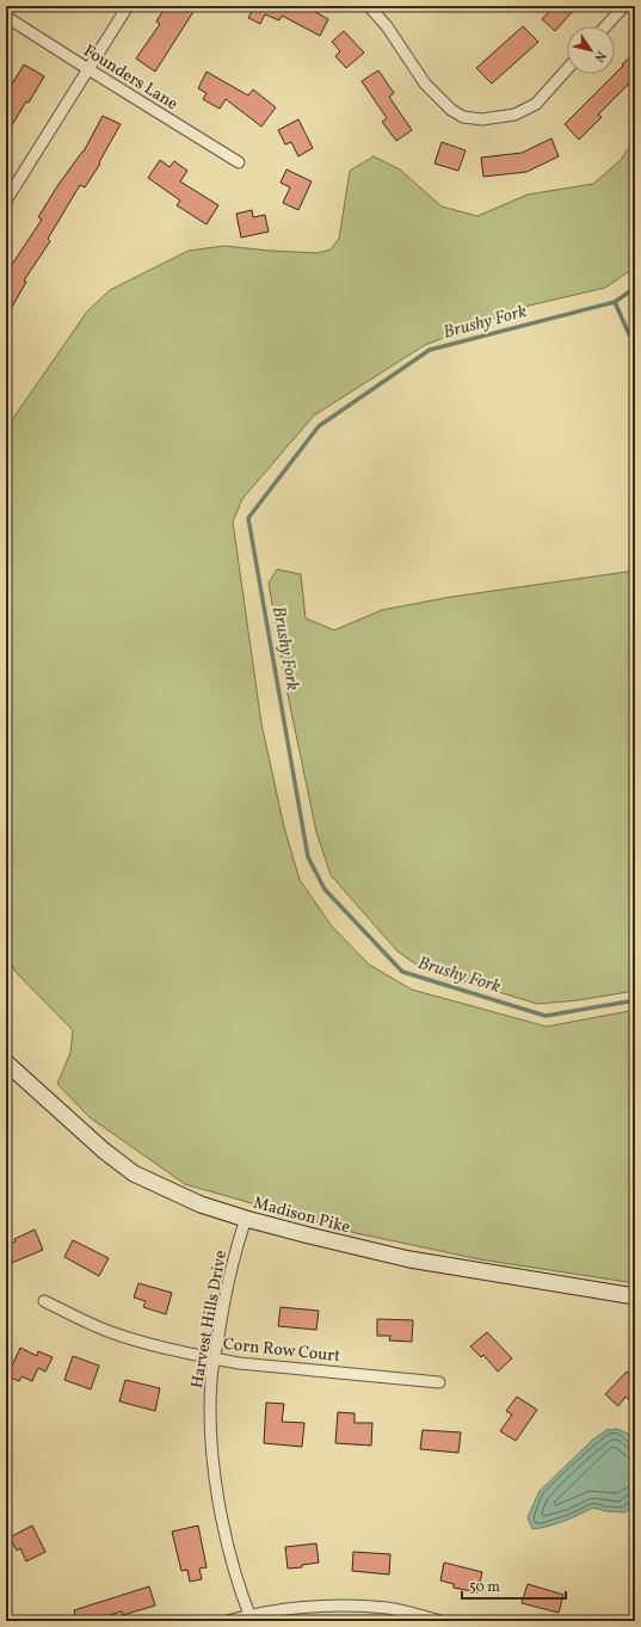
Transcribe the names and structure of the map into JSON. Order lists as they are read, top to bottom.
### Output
{
  "streets": {
    "street": [
      "Founders Lane",
      "Madison Pike",
      "Harvest Hills Drive",
      "Corn Row Court"
    ]
  },
  "crossings": [
    ["Madison Pike", "Harvest Hills Drive"],
    ["Harvest Hills Drive", "Corn Row Court"]
  ],
  "water": ["Brushy Fork"],
  "scale_bar": "50 m",
  "north": "bottom right"
}
